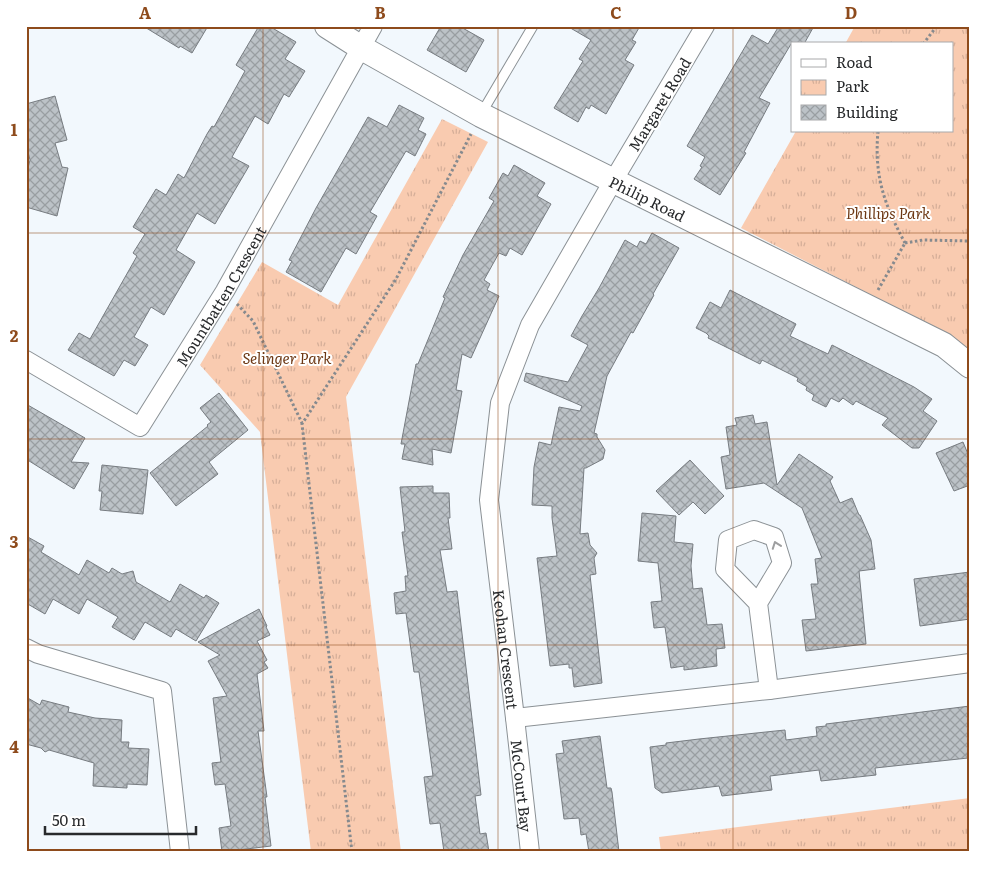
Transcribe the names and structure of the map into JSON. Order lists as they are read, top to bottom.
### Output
{
  "streets": {
    "street": [
      "Margaret Road",
      "Philip Road",
      "Mountbatten Crescent",
      "Keohan Crescent",
      "McCourt Bay"
    ]
  },
  "crossings": [
    ["Margaret Road", "Philip Road"],
    ["Margaret Road", "Keohan Crescent"],
    ["Philip Road", "Mountbatten Crescent"],
    ["Philip Road", "Keohan Crescent"],
    ["Keohan Crescent", "McCourt Bay"]
  ],
  "parks": ["Phillips Park", "Selinger Park"],
  "legend": ["Road", "Park", "Building"],
  "scale_bar": "50 m",
  "grid": {
    "columns": [
      "A",
      "B",
      "C",
      "D"
    ],
    "rows": [
      "1",
      "2",
      "3",
      "4"
    ]
  }
}
